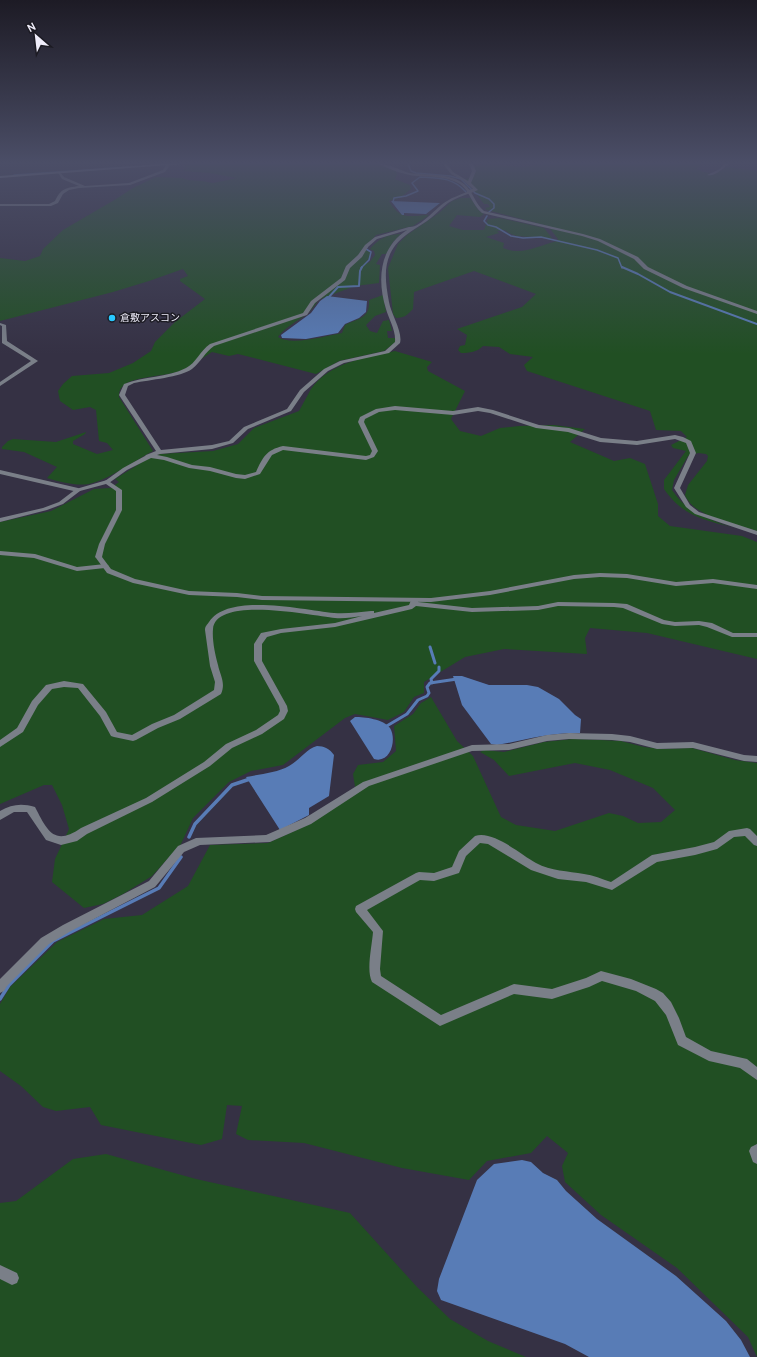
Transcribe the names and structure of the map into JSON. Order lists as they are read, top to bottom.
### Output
{
  "places": ["倉敷アスコン"],
  "north": "top left"
}
